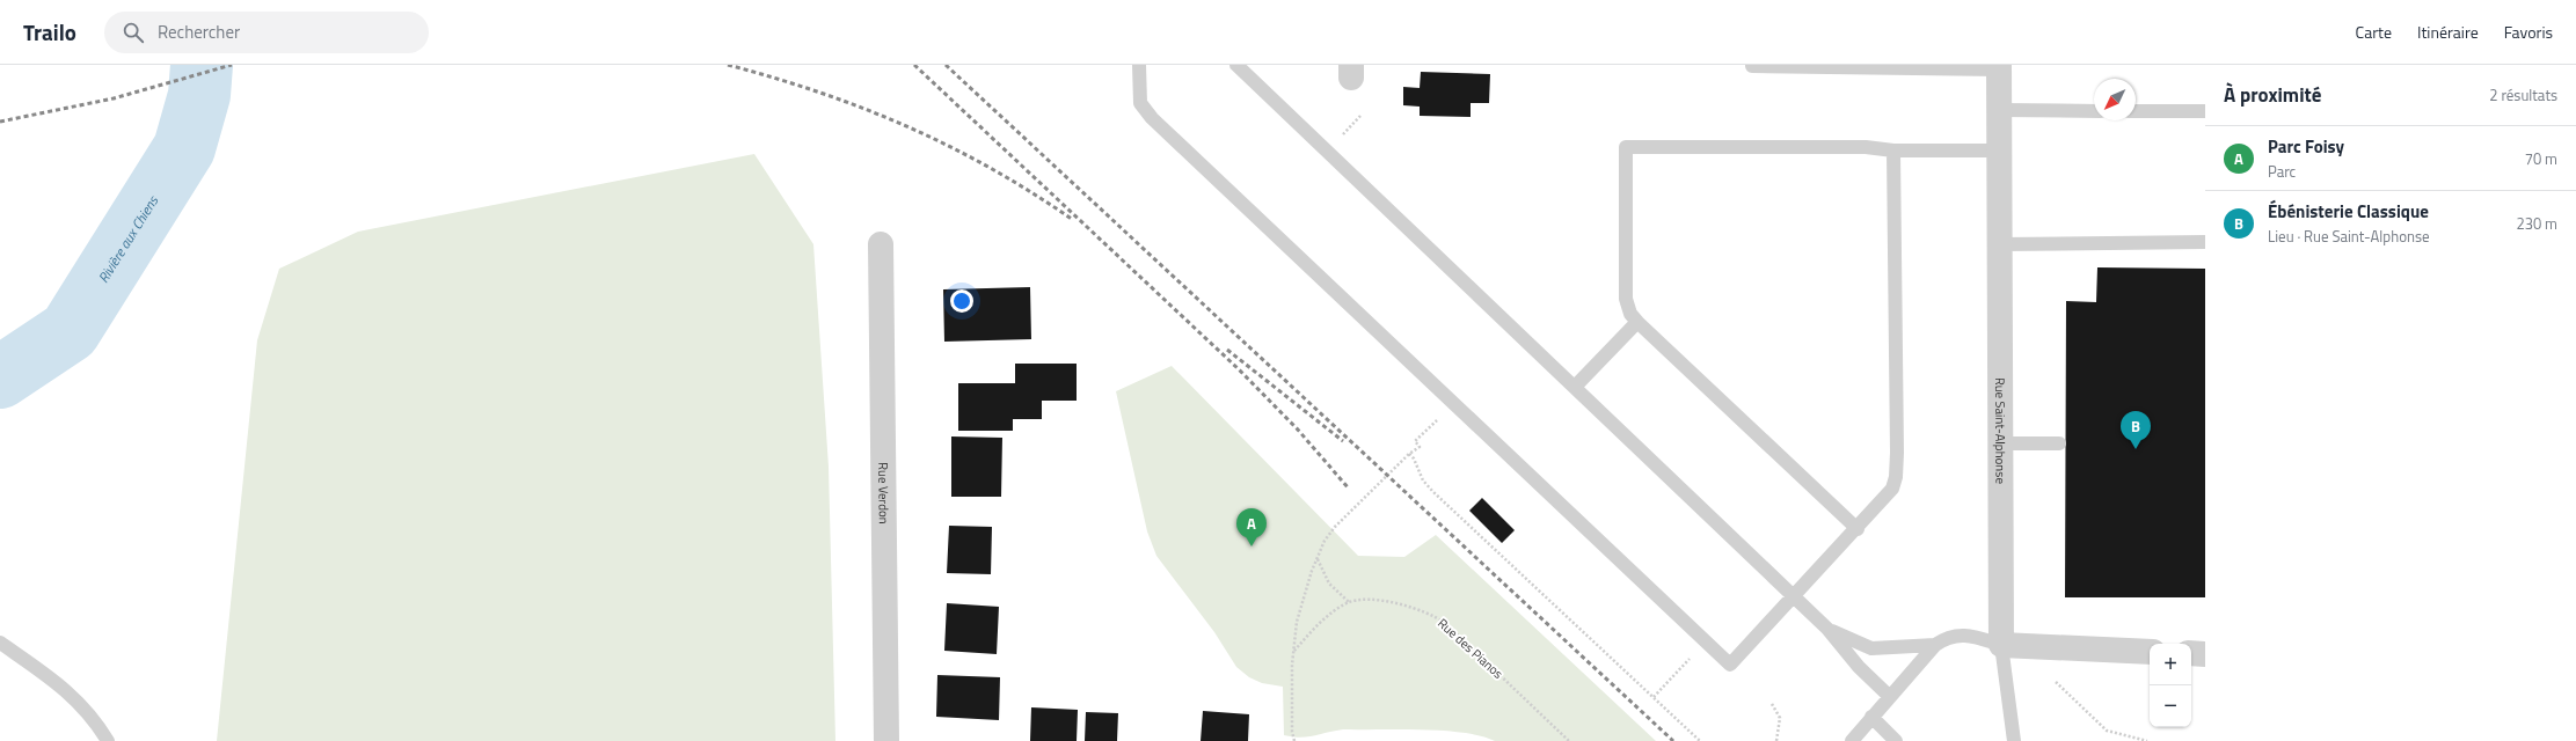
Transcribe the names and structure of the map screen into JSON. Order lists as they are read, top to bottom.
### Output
{
  "streets": {
    "street": ["Rue Saint-Alphonse", "Rue Verdon"],
    "path": ["Rue des Pianos"]
  },
  "water": ["Rivière aux Chiens"],
  "north": "bottom left",
  "page": {
    "header": "Trailo",
    "search": "Rechercher",
    "nav": ["Carte", "Itinéraire", "Favoris"],
    "heading": ["À proximité", "2 résultats"],
    "list": [
      {
        "mark": "A",
        "name": "Parc Foisy",
        "note": "Parc",
        "value": "70 m"
      },
      {
        "mark": "B",
        "name": "Ébénisterie Classique",
        "note": "Lieu · Rue Saint-Alphonse",
        "value": "230 m"
      }
    ],
    "pins": ["B", "A"],
    "map_buttons": ["+", "−"]
  }
}
